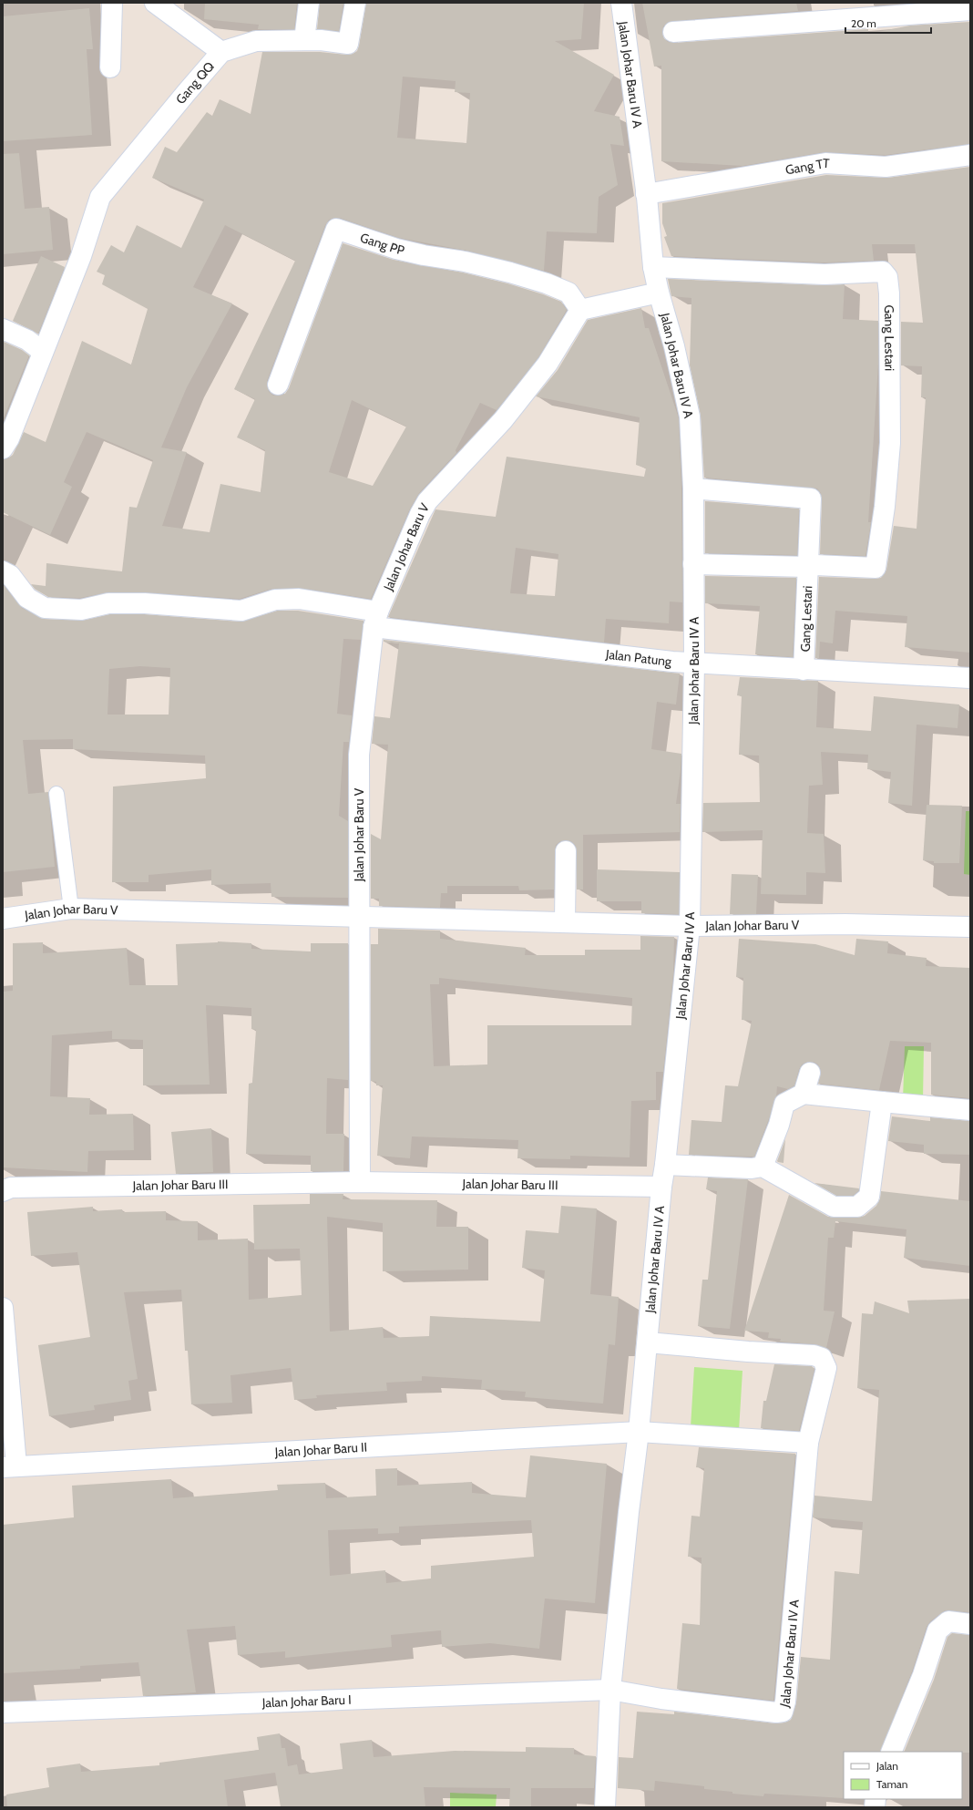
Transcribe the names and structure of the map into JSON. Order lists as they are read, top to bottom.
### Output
{
  "streets": {
    "street": [
      "Jalan Johar Baru IV A",
      "Gang QQ",
      "Gang TT",
      "Gang PP",
      "Gang Lestari",
      "Jalan Johar Baru V",
      "Jalan Patung",
      "Jalan Johar Baru III",
      "Jalan Johar Baru II",
      "Jalan Johar Baru I"
    ]
  },
  "crossings": [
    ["Jalan Johar Baru IV A", "Gang TT"],
    ["Jalan Johar Baru IV A", "Gang Lestari"],
    ["Jalan Johar Baru IV A", "Jalan Johar Baru V"],
    ["Jalan Johar Baru IV A", "Jalan Patung"],
    ["Jalan Johar Baru IV A", "Jalan Johar Baru III"],
    ["Jalan Johar Baru IV A", "Jalan Johar Baru II"],
    ["Jalan Johar Baru IV A", "Jalan Johar Baru I"],
    ["Gang PP", "Jalan Johar Baru V"],
    ["Gang Lestari", "Jalan Patung"],
    ["Jalan Johar Baru V", "Jalan Patung"]
  ],
  "legend": ["Jalan", "Taman"],
  "scale_bar": "20 m"
}
